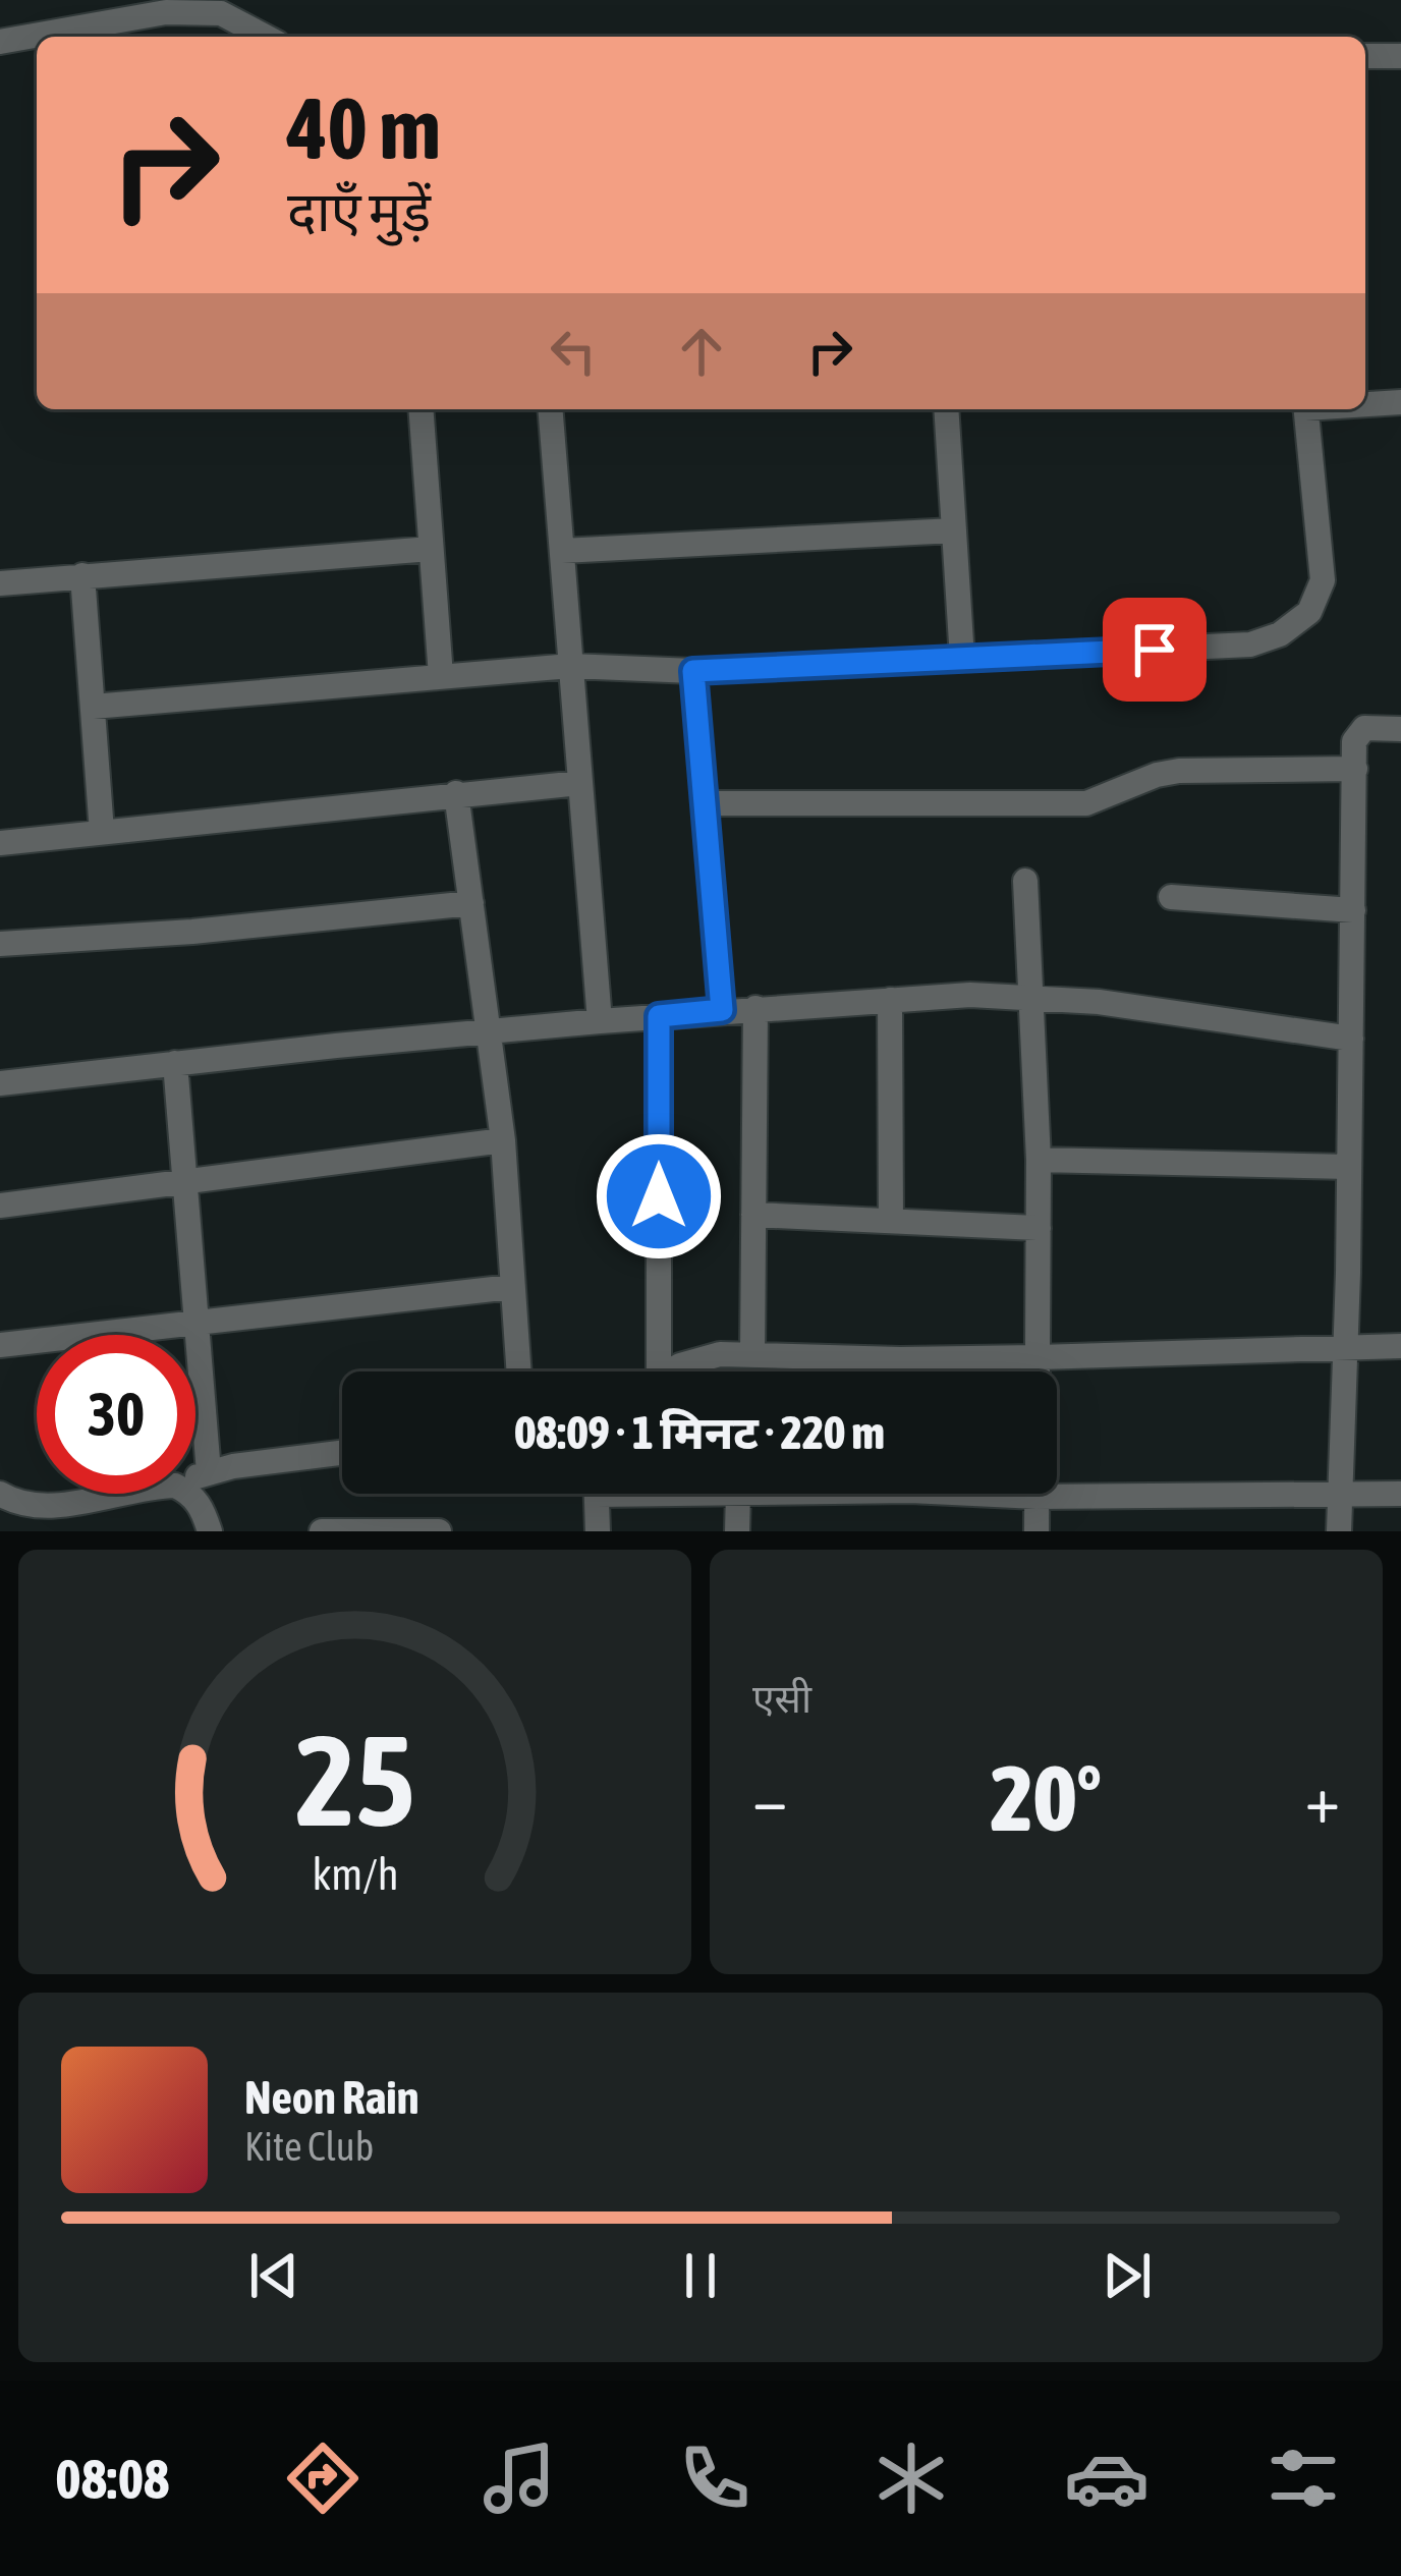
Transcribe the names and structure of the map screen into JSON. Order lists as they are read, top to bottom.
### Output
{
  "page": {
    "turn": ["40 m", "दाएँ मुड़ें"],
    "limit": "30",
    "trip": "08:09 · 1 मिनट · 220 m",
    "tile": "एसी",
    "heat": ["−", "20°", "+"],
    "song": ["Neon Rain", "Kite Club"],
    "tabs": "08:08",
    "gauge": ["25", "km/h"]
  }
}
